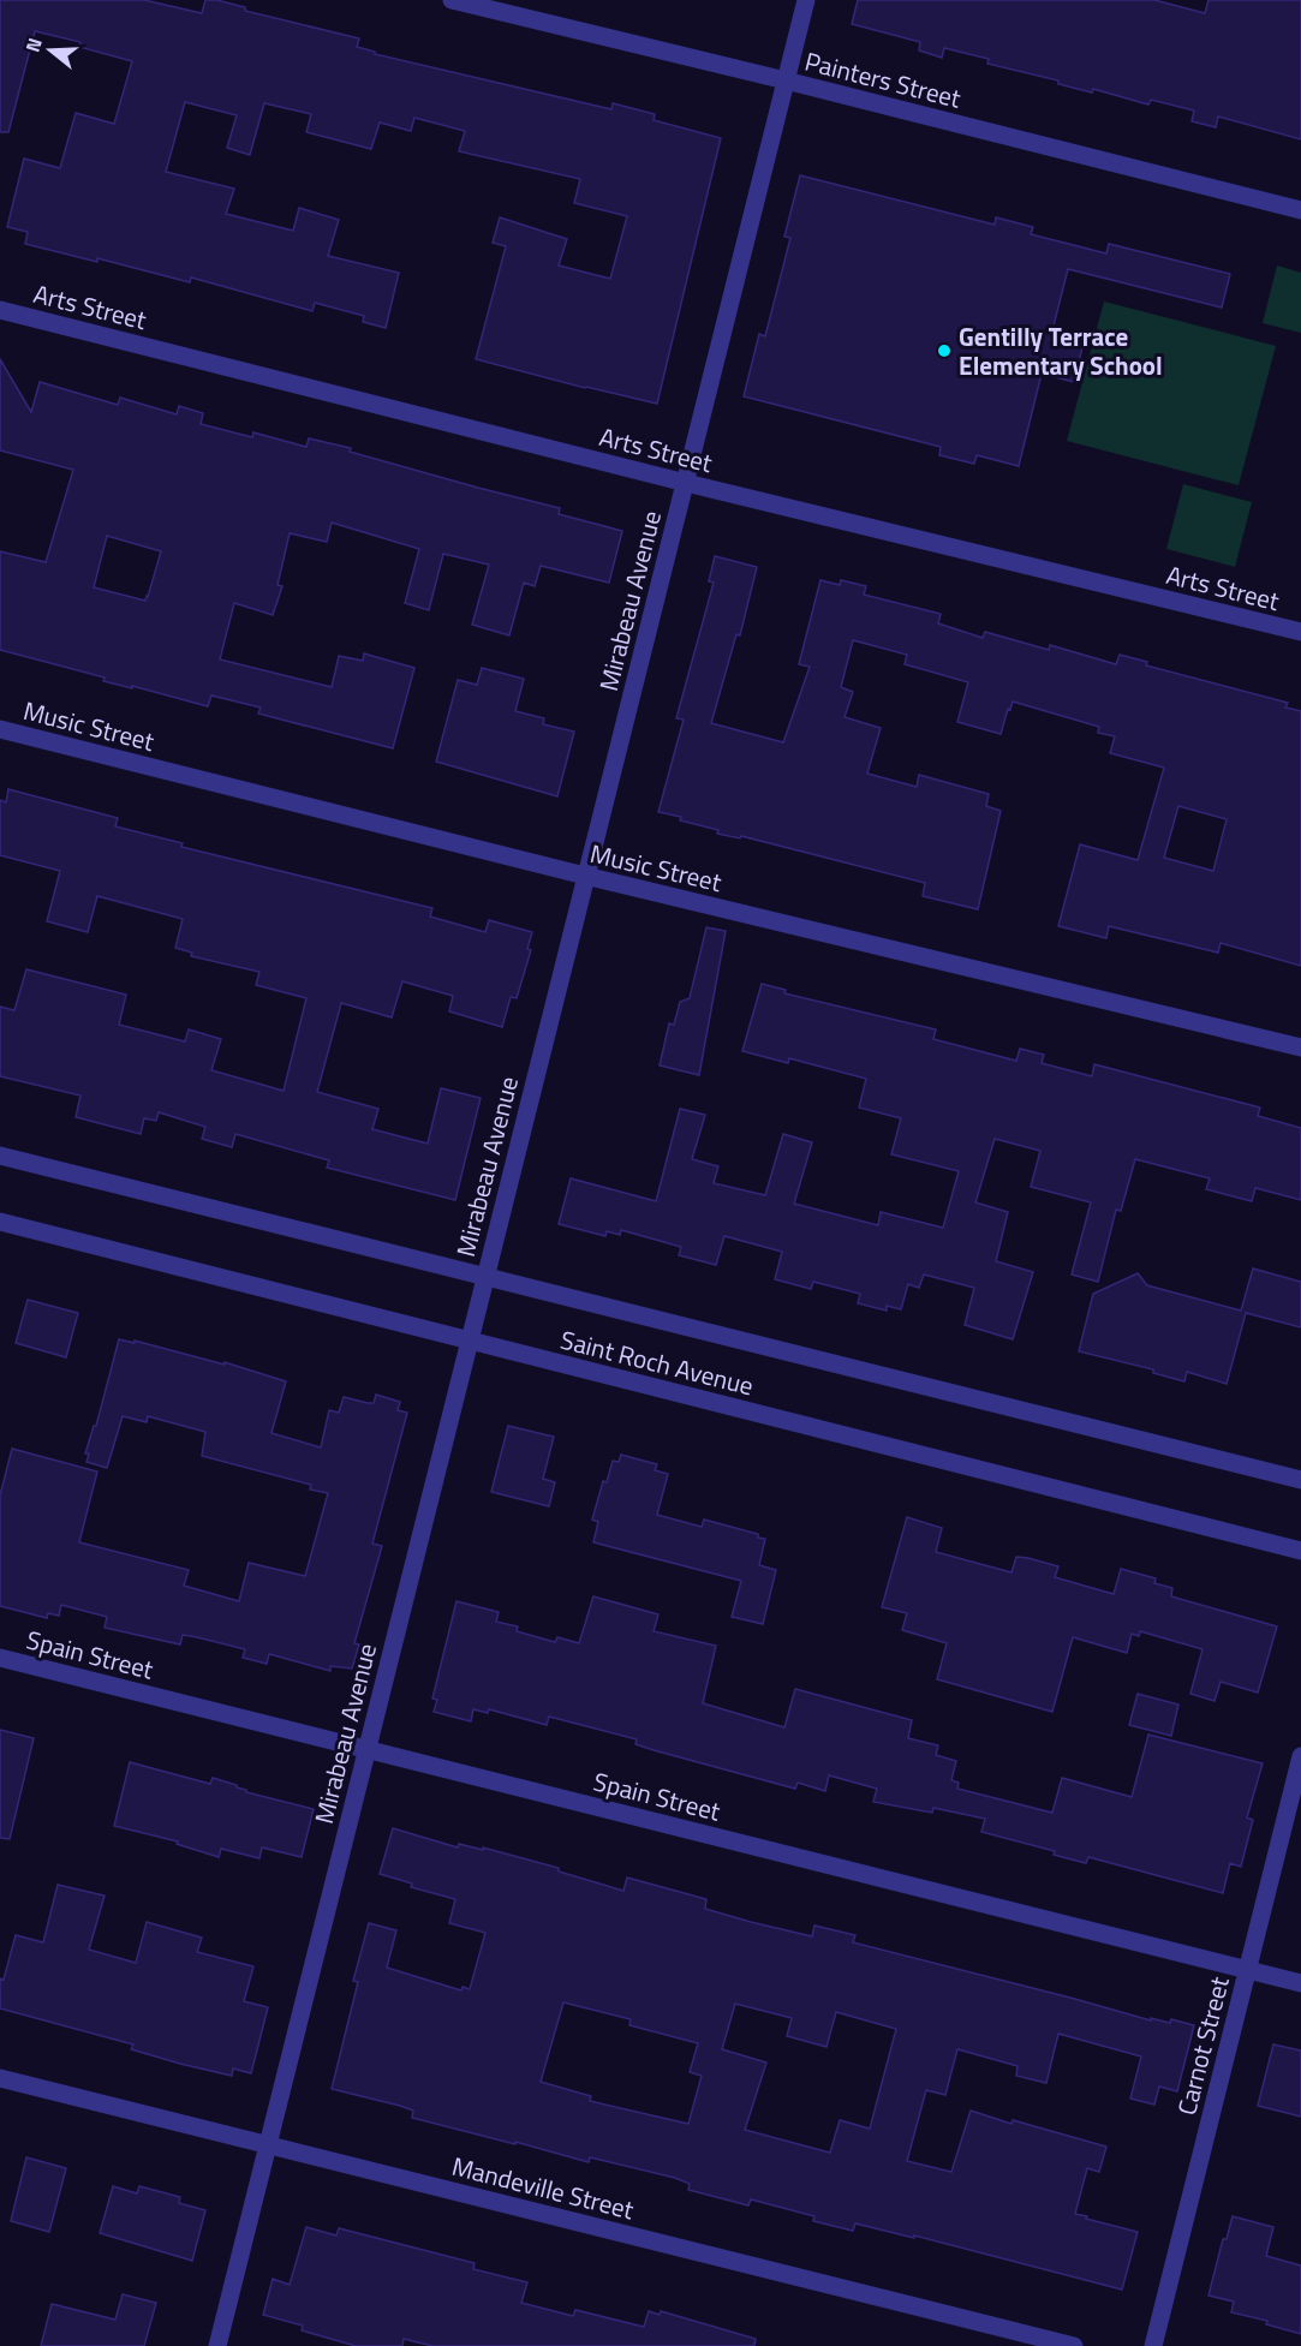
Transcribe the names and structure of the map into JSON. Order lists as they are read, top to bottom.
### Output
{
  "streets": {
    "street": [
      "Painters Street",
      "Arts Street",
      "Mirabeau Avenue",
      "Music Street",
      "Saint Roch Avenue",
      "Spain Street",
      "Carnot Street",
      "Mandeville Street"
    ]
  },
  "crossings": [
    ["Painters Street", "Mirabeau Avenue"],
    ["Arts Street", "Mirabeau Avenue"],
    ["Mirabeau Avenue", "Music Street"],
    ["Mirabeau Avenue", "Saint Roch Avenue"],
    ["Mirabeau Avenue", "Spain Street"],
    ["Mirabeau Avenue", "Mandeville Street"],
    ["Spain Street", "Carnot Street"]
  ],
  "places": ["Gentilly Terrace Elementary School"],
  "north": "left"
}
